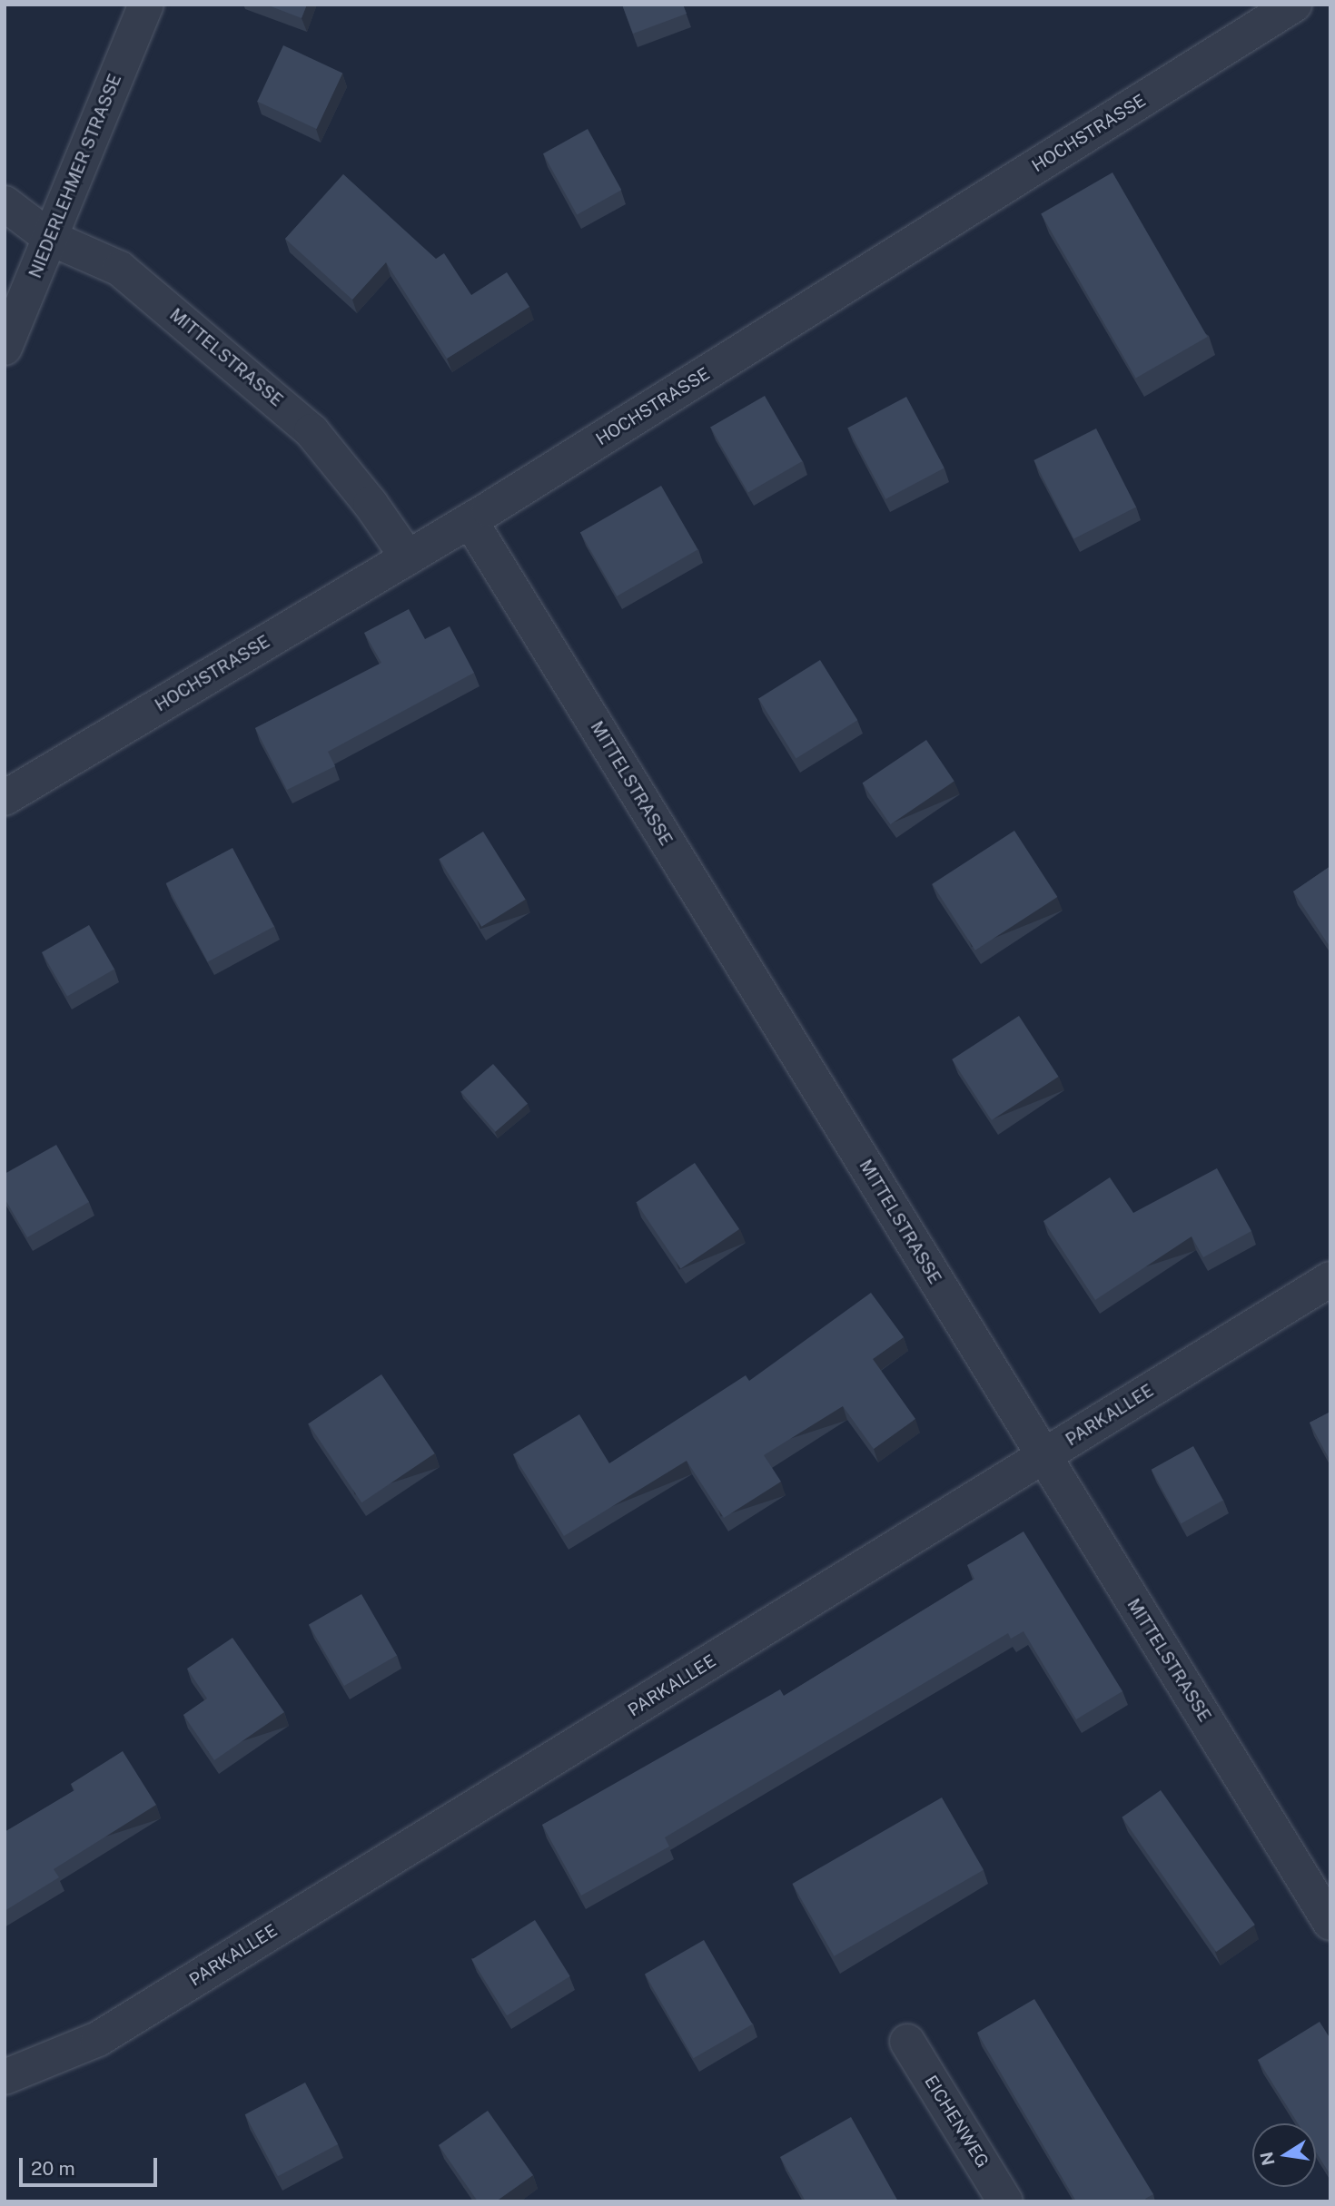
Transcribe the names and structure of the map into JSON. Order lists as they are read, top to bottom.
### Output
{
  "streets": {
    "street": [
      "HOCHSTRASSE",
      "NIEDERLEHMER STRASSE",
      "MITTELSTRASSE",
      "PARKALLEE",
      "EICHENWEG"
    ]
  },
  "crossings": [
    ["HOCHSTRASSE", "MITTELSTRASSE"],
    ["NIEDERLEHMER STRASSE", "MITTELSTRASSE"],
    ["MITTELSTRASSE", "PARKALLEE"]
  ],
  "scale_bar": "20 m",
  "north": "left"
}
